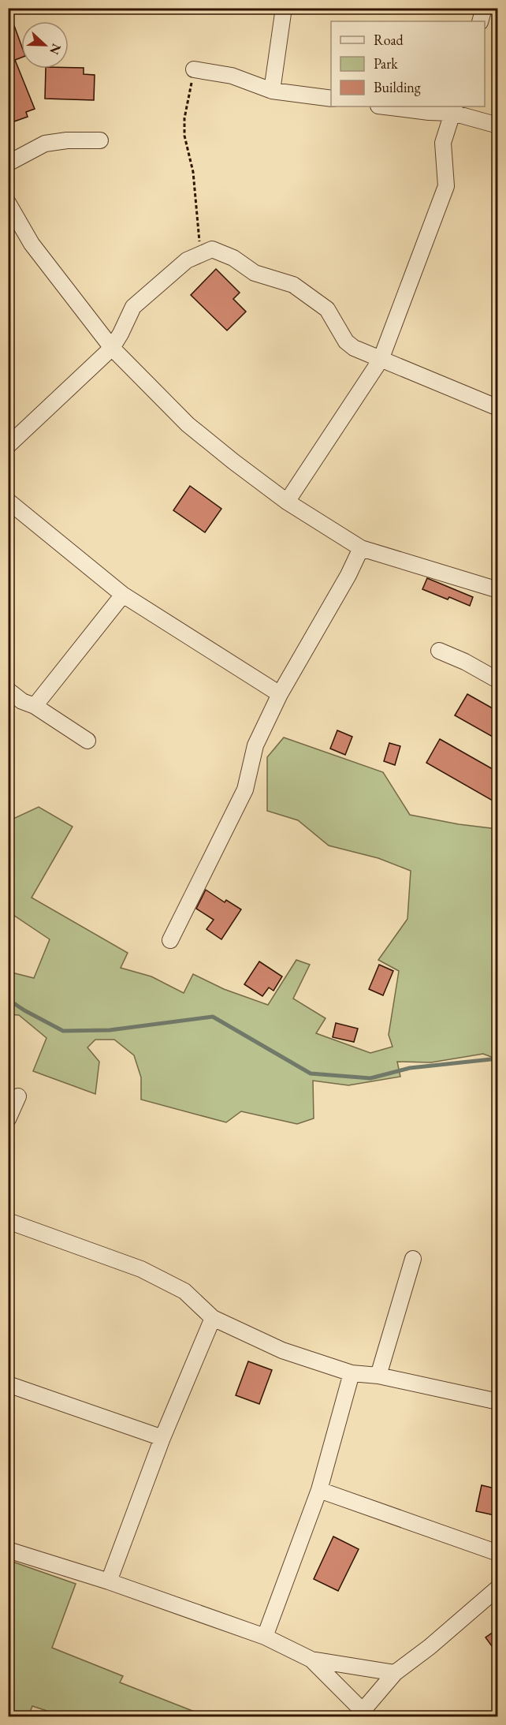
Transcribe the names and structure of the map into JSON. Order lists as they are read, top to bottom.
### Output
{
  "legend": ["Road", "Park", "Building"],
  "north": "right"
}
